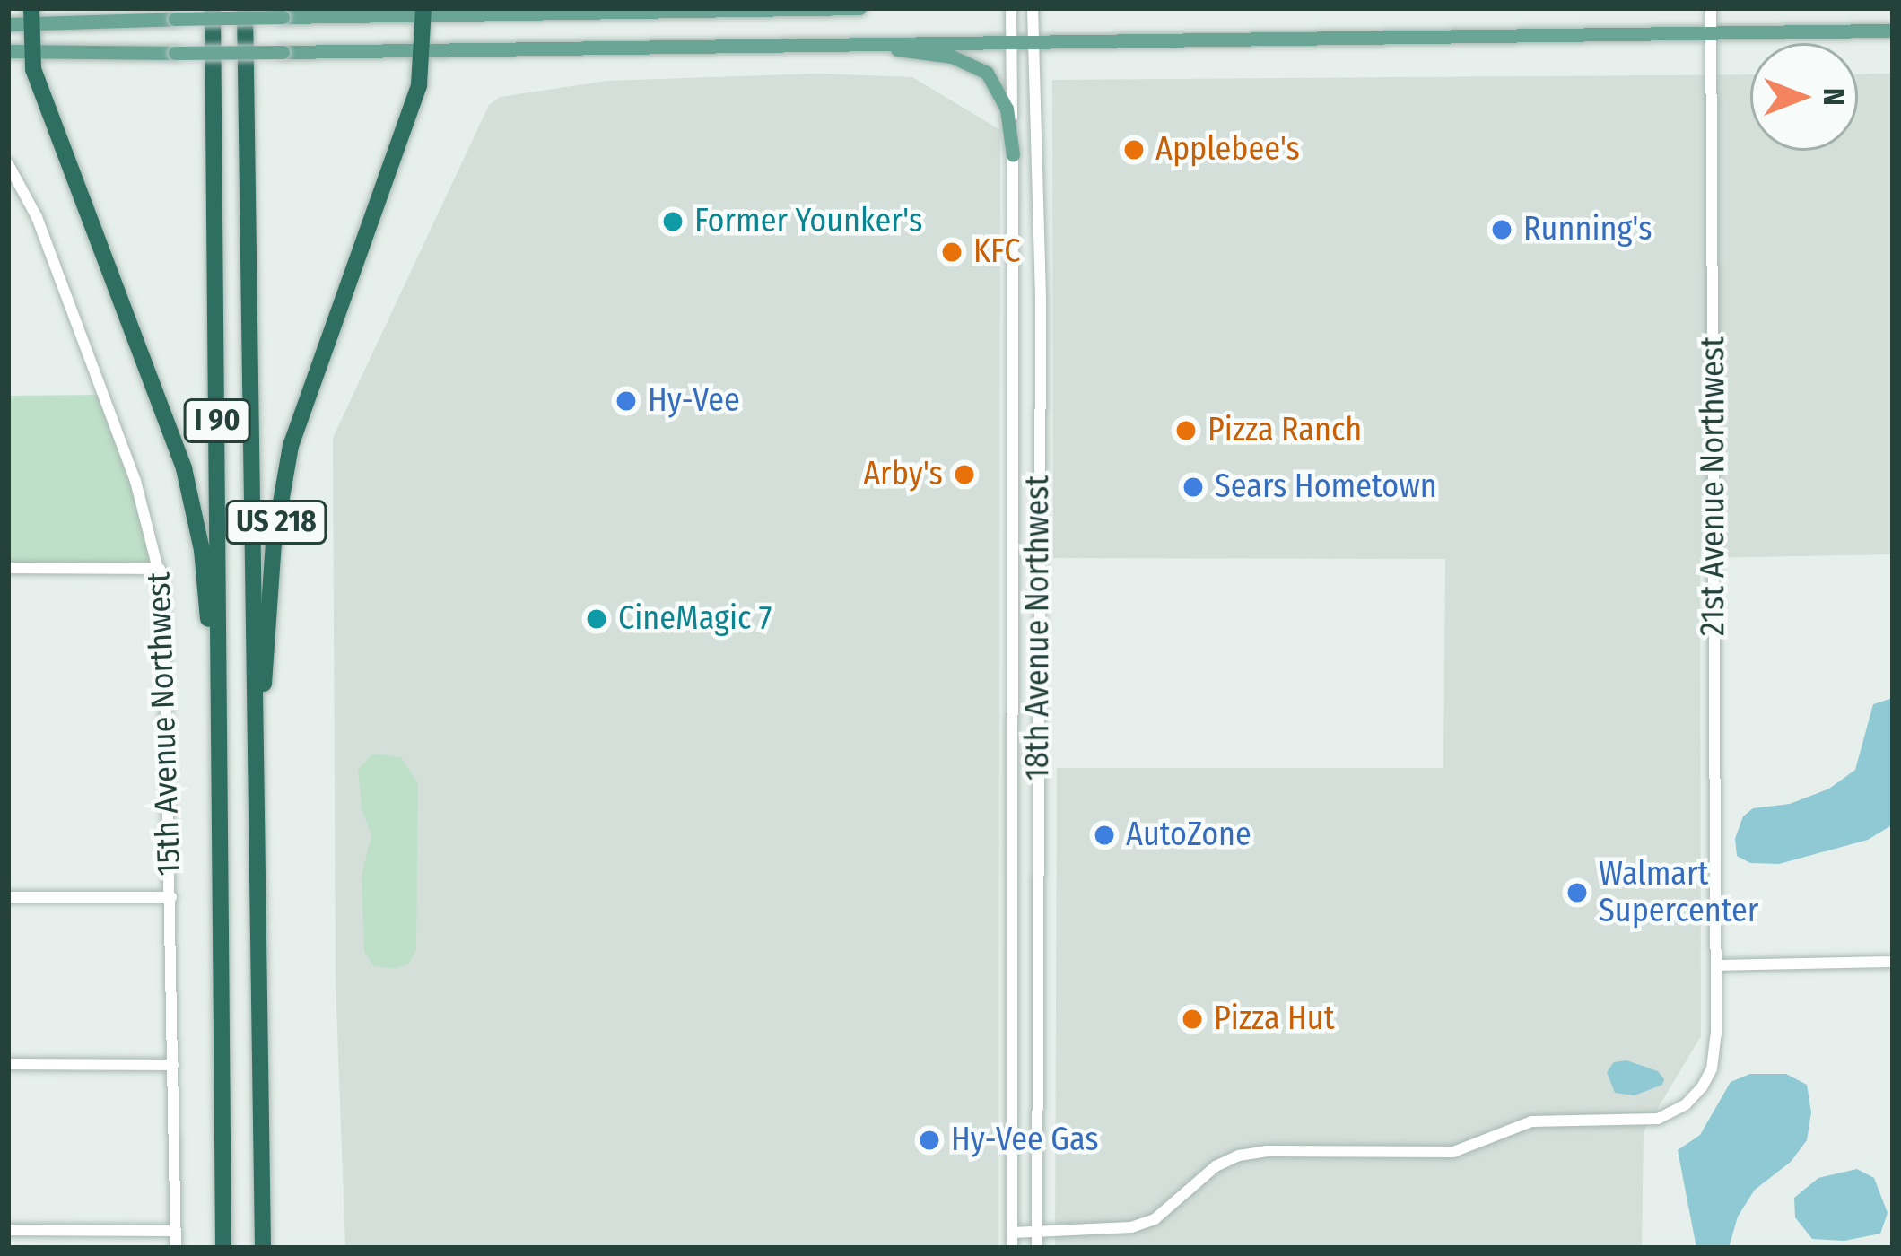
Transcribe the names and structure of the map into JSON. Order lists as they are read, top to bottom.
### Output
{
  "streets": {
    "highway": ["I 90", "US 218"],
    "street": ["21st Avenue Northwest", "18th Avenue Northwest", "15th Avenue Northwest"]
  },
  "crossings": [
    ["I 90", "US 218"],
    ["21st Avenue Northwest", "18th Avenue Northwest"]
  ],
  "places": [
    "Applebee's",
    "Former Younker's",
    "Running's",
    "KFC",
    "Hy-Vee",
    "Pizza Ranch",
    "Arby's",
    "Sears Hometown",
    "CineMagic 7",
    "AutoZone",
    "Walmart Supercenter",
    "Pizza Hut",
    "Hy-Vee Gas"
  ],
  "north": "right"
}
